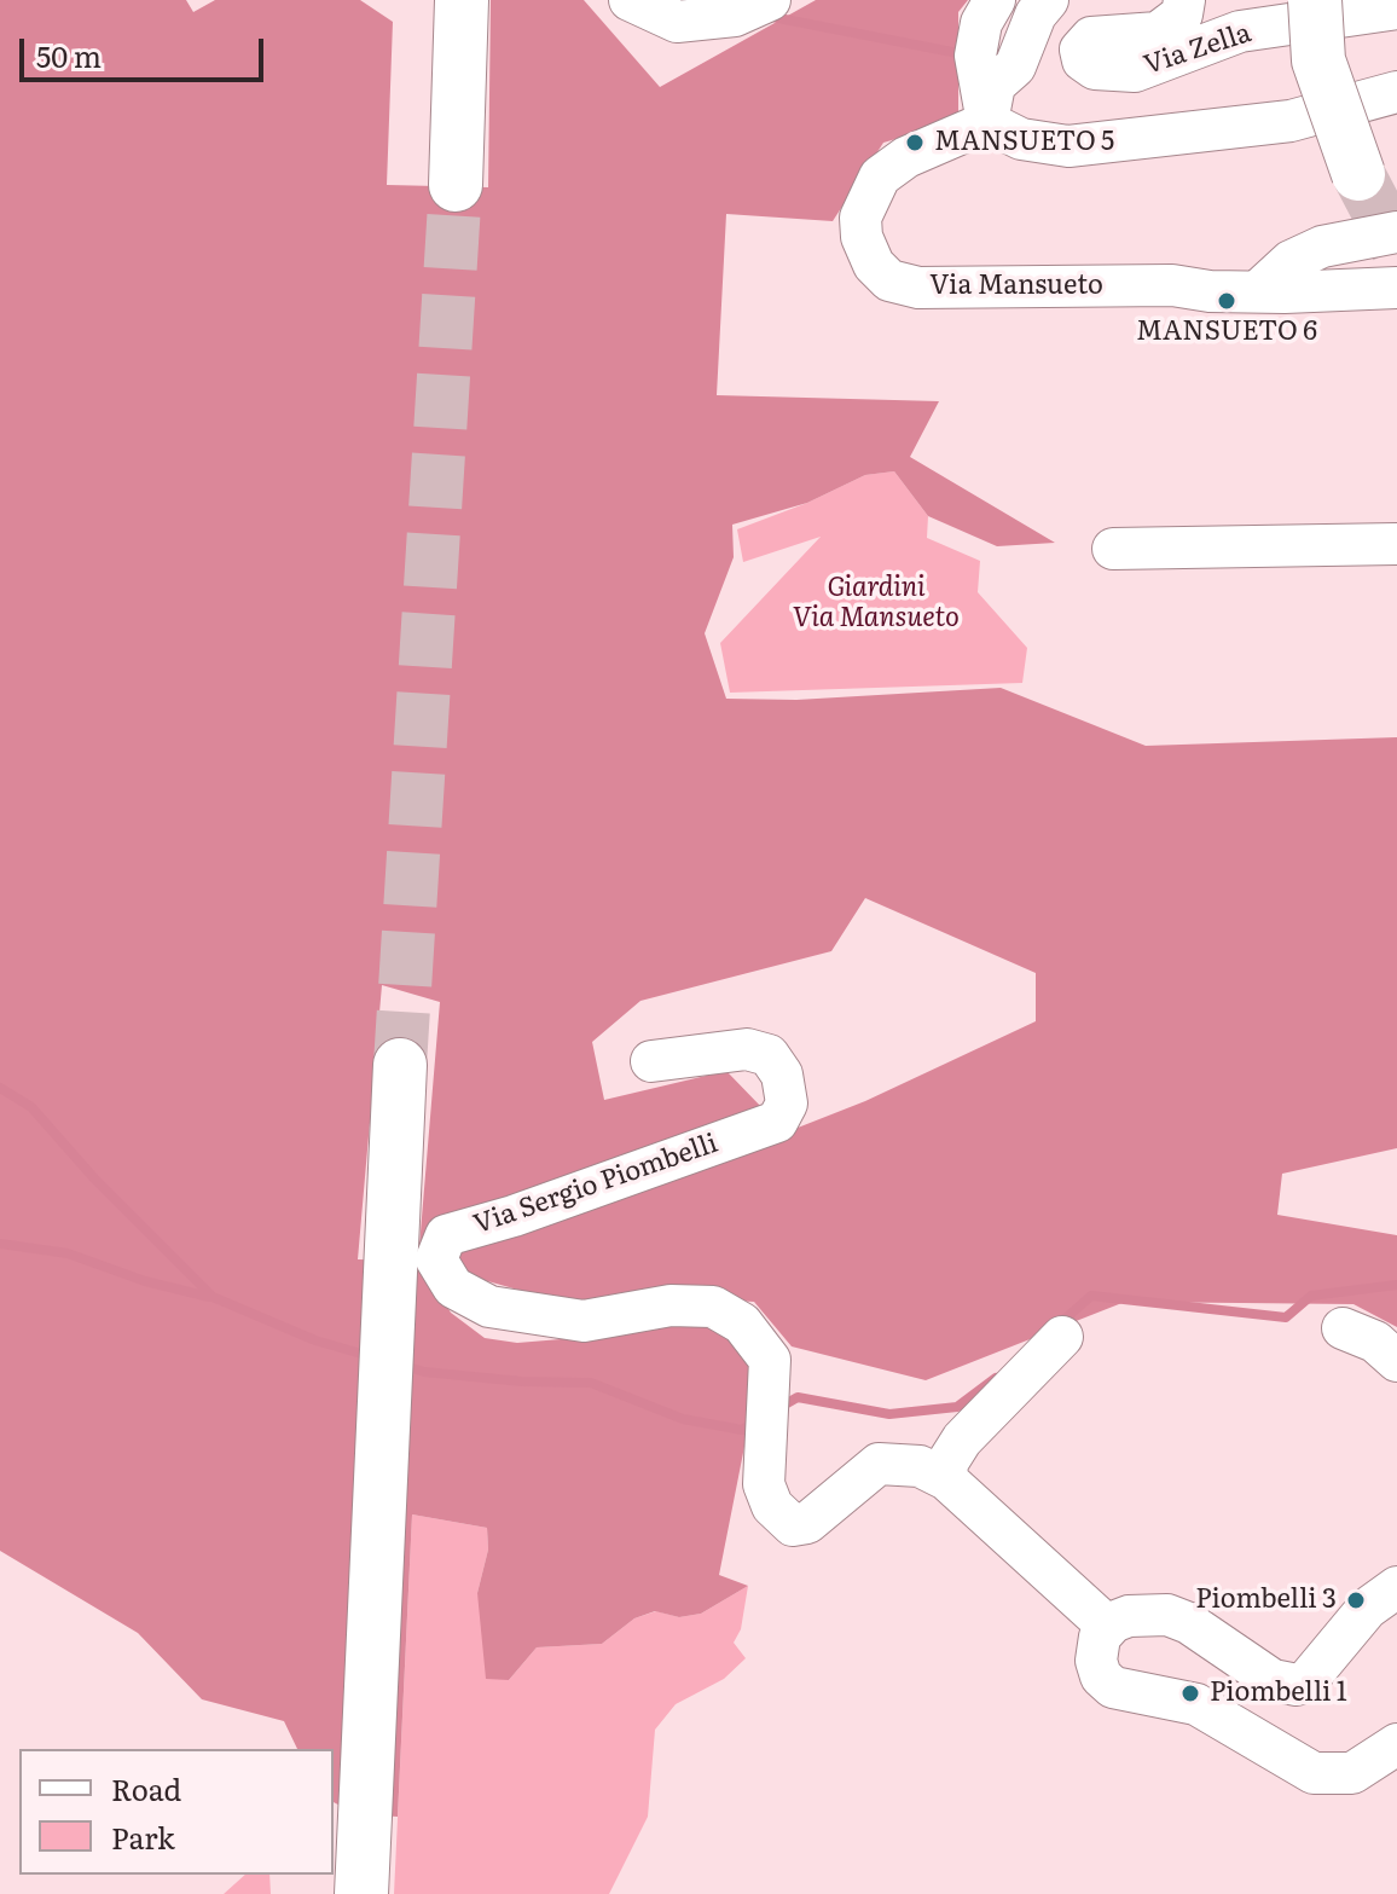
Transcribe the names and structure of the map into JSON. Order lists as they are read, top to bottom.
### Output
{
  "streets": {
    "street": ["Via Zella", "Via Mansueto", "Via Sergio Piombelli"]
  },
  "parks": ["Giardini Via Mansueto"],
  "places": [
    "MANSUETO 5",
    "MANSUETO 6",
    "Piombelli 3",
    "Piombelli 1"
  ],
  "legend": ["Road", "Park"],
  "scale_bar": "50 m"
}
